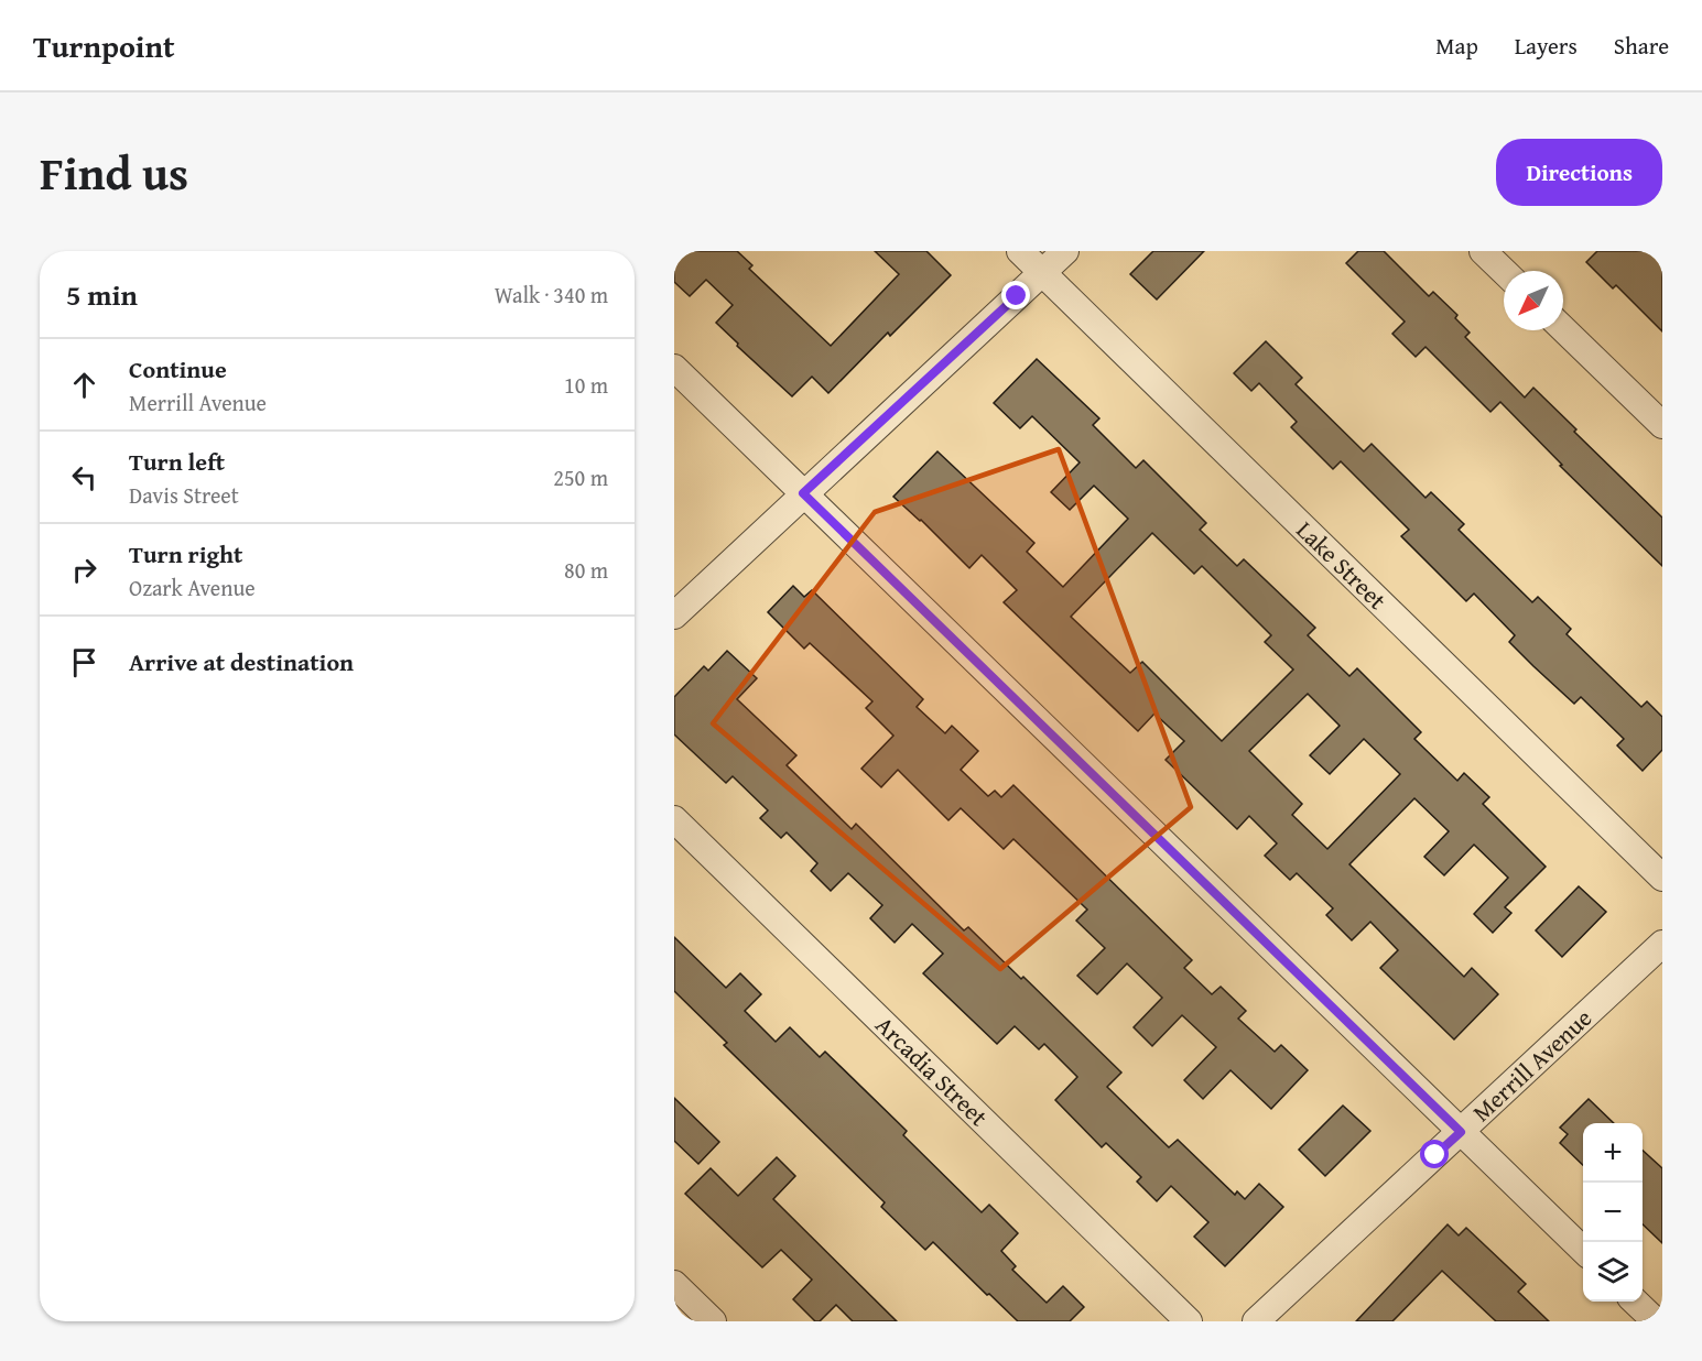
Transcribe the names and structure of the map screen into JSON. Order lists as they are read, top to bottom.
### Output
{
  "streets": {
    "street": ["Lake Street", "Merrill Avenue", "Arcadia Street"]
  },
  "north": "bottom left",
  "page": {
    "header": "Turnpoint",
    "nav": ["Map", "Layers", "Share"],
    "title": "Find us",
    "buttons": "Directions",
    "heading": ["5 min", "Walk · 340 m"],
    "list": [
      ["Continue", "Merrill Avenue", "10 m"],
      ["Turn left", "Davis Street", "250 m"],
      ["Turn right", "Ozark Avenue", "80 m"],
      "Arrive at destination"
    ],
    "map_buttons": ["+", "−"]
  }
}
